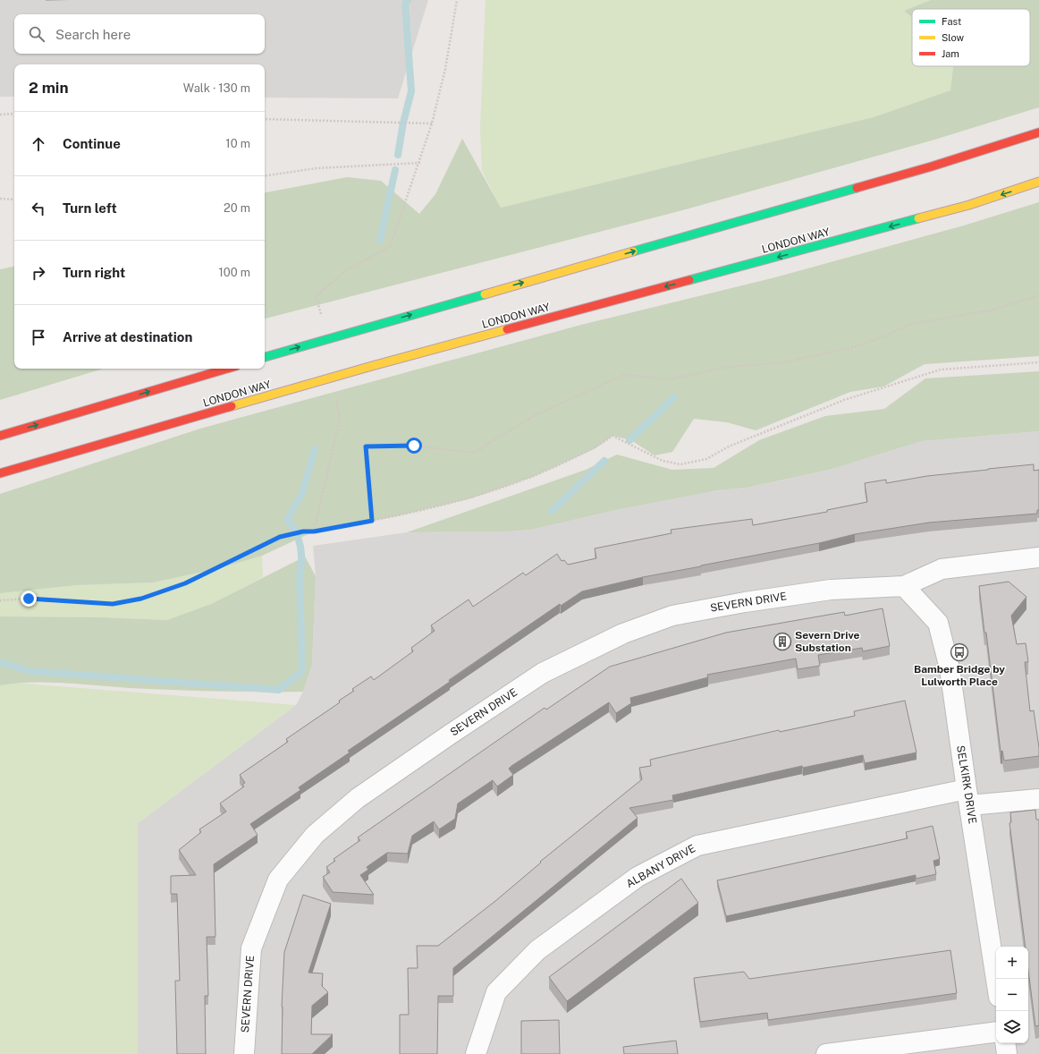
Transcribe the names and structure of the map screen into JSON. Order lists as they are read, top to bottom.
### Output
{
  "streets": {
    "highway": ["LONDON WAY"],
    "street": ["SEVERN DRIVE", "SELKIRK DRIVE", "ALBANY DRIVE"]
  },
  "crossings": [
    ["SEVERN DRIVE", "SELKIRK DRIVE"],
    ["SELKIRK DRIVE", "ALBANY DRIVE"]
  ],
  "places": {
    "building": ["Severn Drive Substation"],
    "bus stop": ["Bamber Bridge by Lulworth Place"]
  },
  "legend": ["Fast", "Slow", "Jam"],
  "page": {
    "search": "Search here",
    "heading": ["2 min", "Walk · 130 m"],
    "list": [
      ["Continue", "10 m"],
      ["Turn left", "20 m"],
      ["Turn right", "100 m"],
      "Arrive at destination"
    ],
    "map_buttons": ["+", "−"]
  }
}
